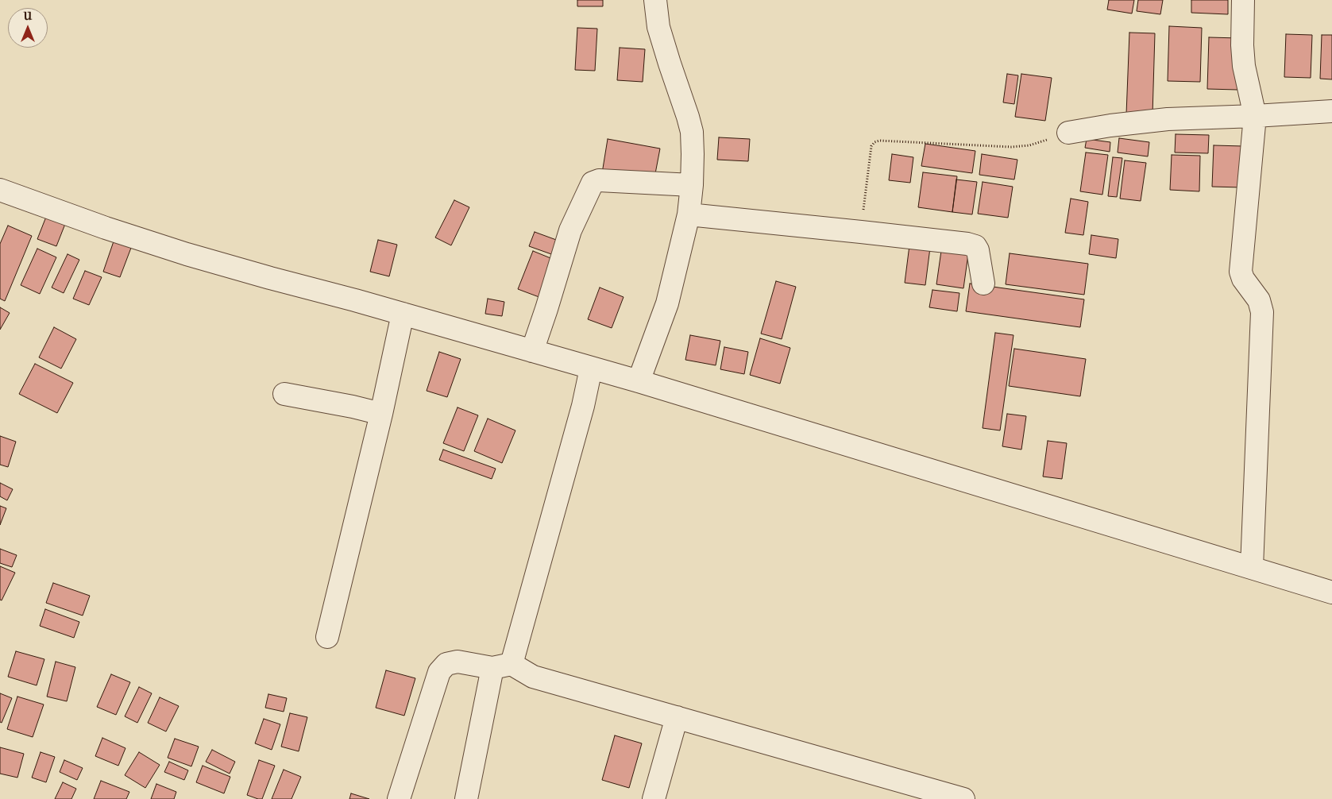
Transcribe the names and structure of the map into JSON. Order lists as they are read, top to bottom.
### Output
{
  "north": "top"
}
